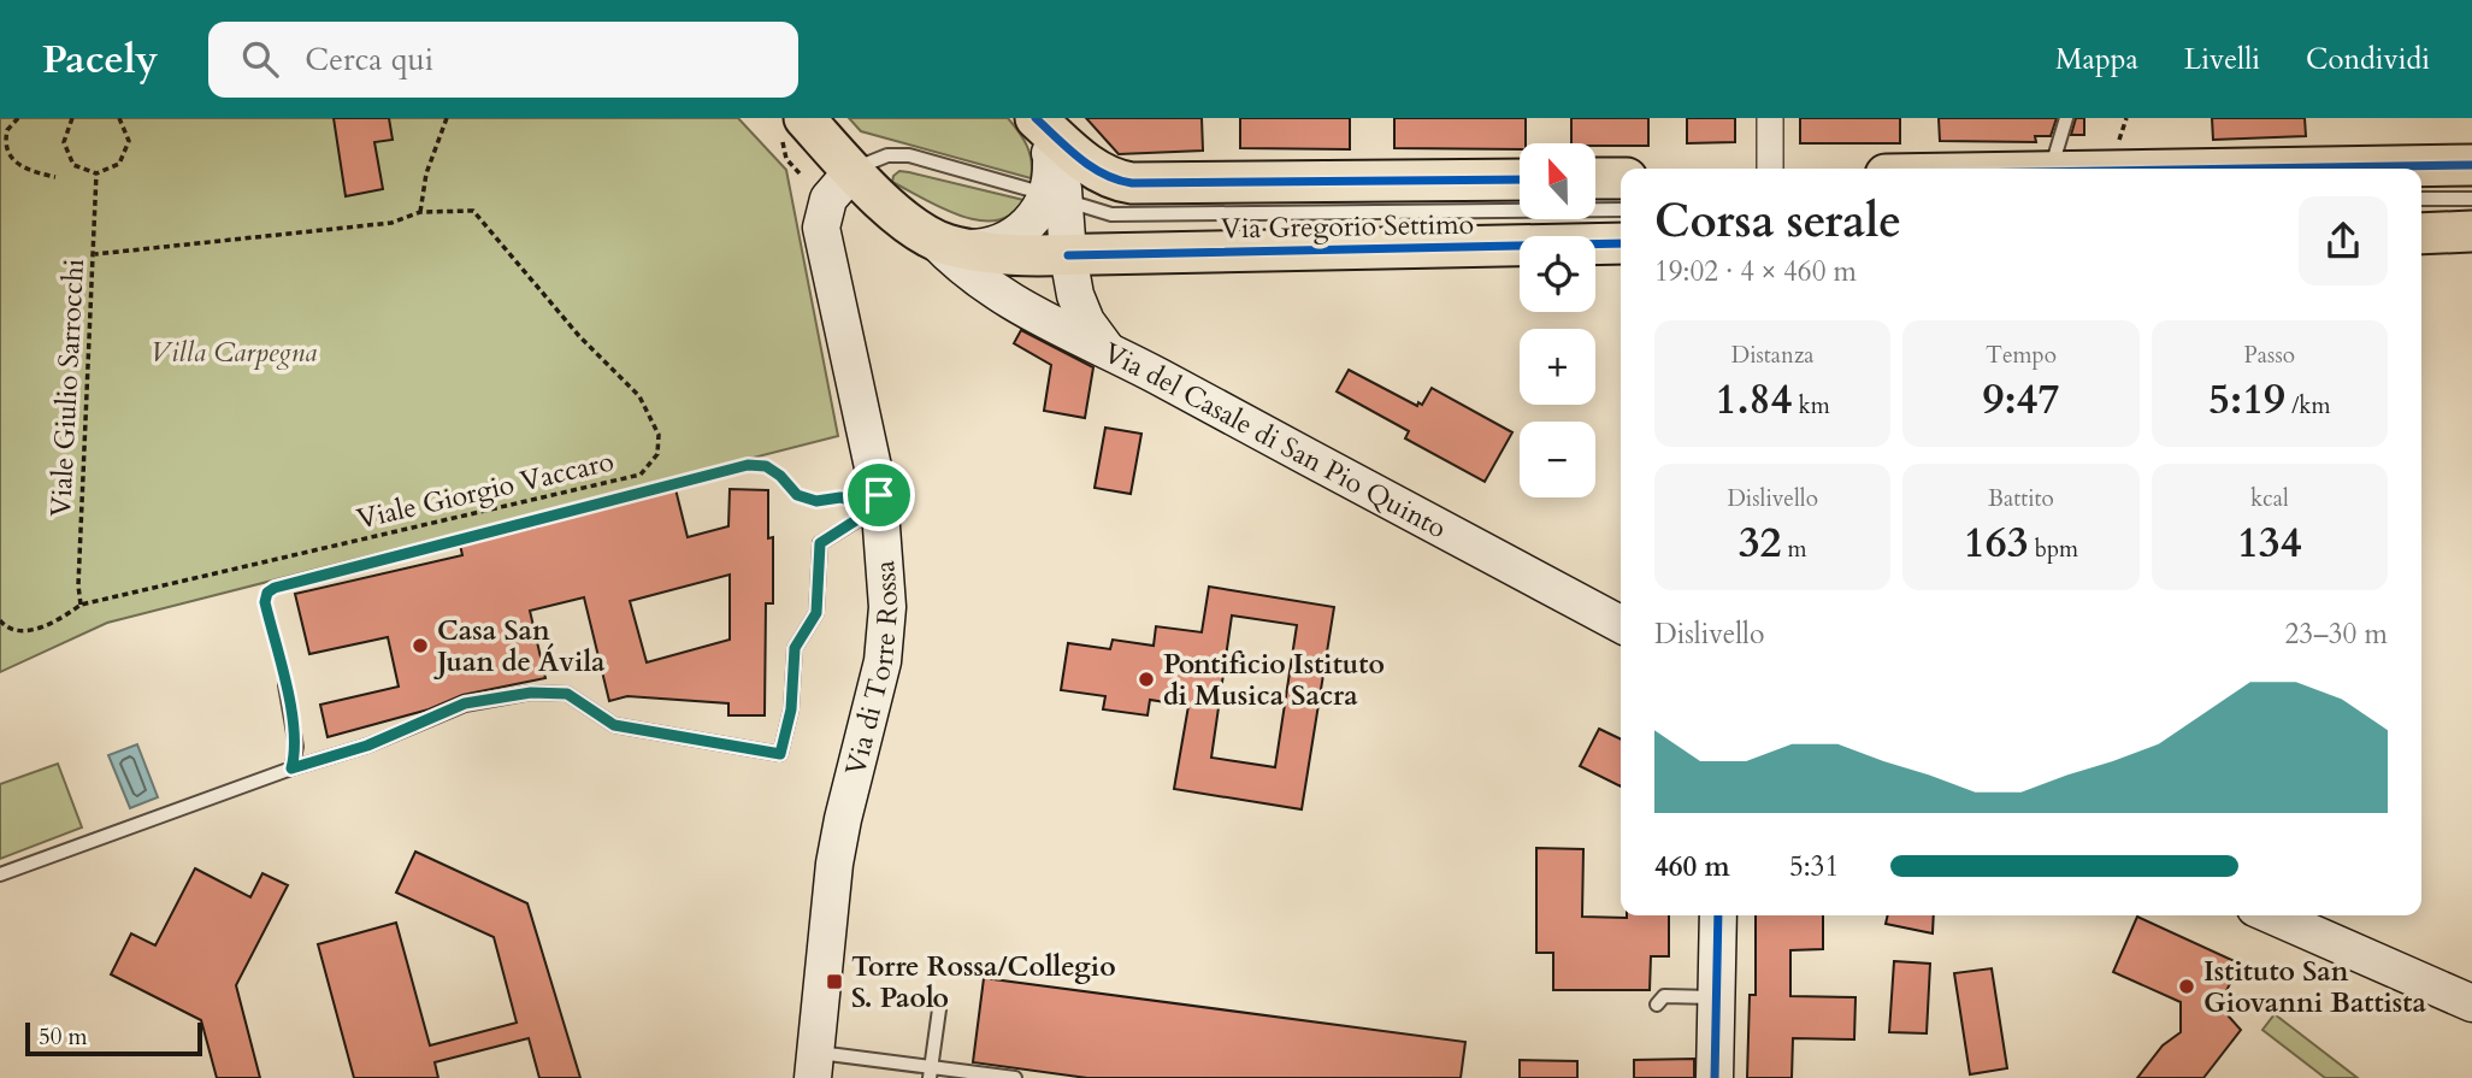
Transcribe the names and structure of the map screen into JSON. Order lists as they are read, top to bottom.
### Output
{
  "streets": {
    "main road": ["Via Gregorio Settimo", "Via del Casale di San Pio Quinto", "Via di Torre Rossa"],
    "path": ["Viale Giulio Sarrocchi", "Viale Giorgio Vaccaro"]
  },
  "crossings": [
    ["Via Gregorio Settimo", "Via del Casale di San Pio Quinto"],
    ["Via Gregorio Settimo", "Via di Torre Rossa"],
    ["Viale Giulio Sarrocchi", "Viale Giorgio Vaccaro"]
  ],
  "parks": ["Villa Carpegna"],
  "places": {
    "other": ["Casa San Juan de Ávila", "Pontificio Istituto di Musica Sacra", "Istituto San Giovanni Battista"],
    "transit": ["Torre Rossa/Collegio S. Paolo"]
  },
  "scale_bar": "50 m",
  "north": "top",
  "page": {
    "header": "Pacely",
    "search": "Cerca qui",
    "nav": ["Mappa", "Livelli", "Condividi"],
    "map_buttons": ["+", "−"],
    "heading": ["Corsa serale", "19:02 · 4 × 460 m"],
    "stats": [
      ["Distanza", "1.84 km"],
      ["Tempo", "9:47"],
      ["Passo", "5:19 /km"],
      ["Dislivello", "32 m"],
      ["Battito", "163 bpm"],
      ["kcal", "134"]
    ],
    "chart": ["Dislivello", "23–30 m"],
    "list": [
      {
        "name": "460 m",
        "note": "5:31"
      }
    ],
    "scale": "50 m"
  }
}
